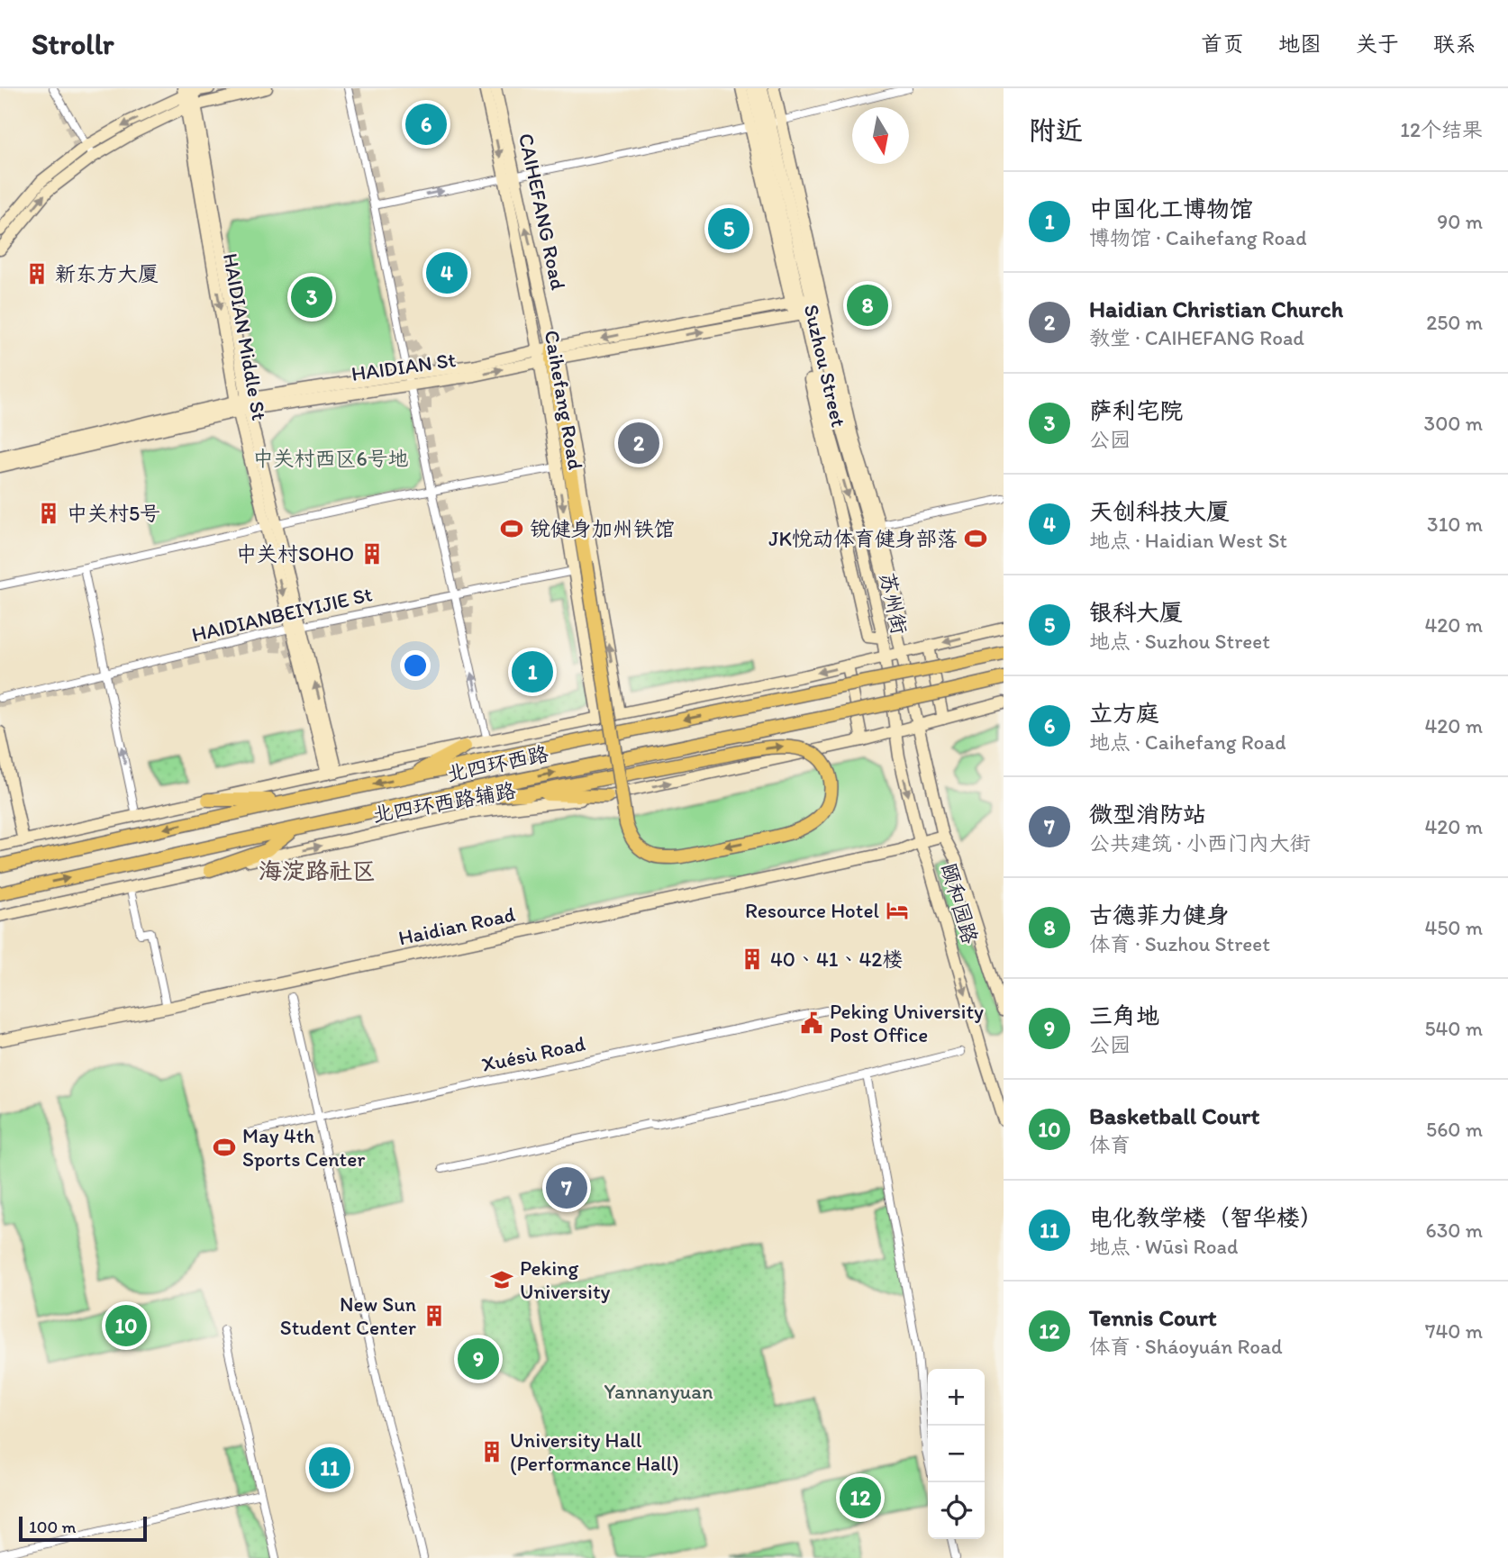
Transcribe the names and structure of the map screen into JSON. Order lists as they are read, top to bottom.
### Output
{
  "streets": {
    "highway": ["北四环西路"],
    "street": [
      "CAIHEFANG Road",
      "HAIDIAN Middle St",
      "Suzhou Street",
      "HAIDIAN St",
      "Caihefang Road",
      "苏州街",
      "HAIDIANBEIYIJIE St",
      "北四环西路辅路",
      "颐和园路",
      "Haidian Road",
      "Xuésù Road"
    ]
  },
  "crossings": [
    ["CAIHEFANG Road", "HAIDIAN St"],
    ["CAIHEFANG Road", "Caihefang Road"],
    ["HAIDIAN Middle St", "HAIDIAN St"],
    ["HAIDIAN Middle St", "HAIDIANBEIYIJIE St"],
    ["Suzhou Street", "HAIDIAN St"],
    ["Suzhou Street", "苏州街"],
    ["HAIDIAN St", "Caihefang Road"],
    ["HAIDIAN St", "苏州街"],
    ["Caihefang Road", "HAIDIANBEIYIJIE St"],
    ["苏州街", "北四环西路辅路"],
    ["苏州街", "颐和园路"],
    ["北四环西路辅路", "颐和园路"],
    ["颐和园路", "Haidian Road"]
  ],
  "one_way": ["CAIHEFANG Road", "Caihefang Road"],
  "districts": ["海淀路社区"],
  "parks": ["中关村西区6号地", "Yannanyuan"],
  "places": {
    "building": [
      "新东方大厦",
      "中关村5号",
      "中关村SOHO",
      "40、41、42楼",
      "New Sun Student Center",
      "University Hall (Performance Hall)"
    ],
    "sports": ["锐健身加州铁馆", "JK悦动体育健身部落", "May 4th Sports Center"],
    "hotel": ["Resource Hotel"],
    "public building": ["Peking University Post Office"],
    "school or university": ["Peking University"]
  },
  "scale_bar": "100 m",
  "north": "bottom",
  "page": {
    "header": "Strollr",
    "nav": [
      "首页",
      "地图",
      "关于",
      "联系"
    ],
    "heading": ["附近", "12个结果"],
    "pins": [
      "6",
      "5",
      "4",
      "3",
      "8",
      "2",
      "1",
      "7",
      "10",
      "9",
      "11",
      "12"
    ],
    "list": [
      {
        "mark": "1",
        "name": "中国化工博物馆",
        "note": "博物馆 · Caihefang Road",
        "value": "90 m"
      },
      {
        "mark": "2",
        "name": "Haidian Christian Church",
        "note": "教堂 · CAIHEFANG Road",
        "value": "250 m"
      },
      {
        "mark": "3",
        "name": "萨利宅院",
        "note": "公园",
        "value": "300 m"
      },
      {
        "mark": "4",
        "name": "天创科技大厦",
        "note": "地点 · Haidian West St",
        "value": "310 m"
      },
      {
        "mark": "5",
        "name": "银科大厦",
        "note": "地点 · Suzhou Street",
        "value": "420 m"
      },
      {
        "mark": "6",
        "name": "立方庭",
        "note": "地点 · Caihefang Road",
        "value": "420 m"
      },
      {
        "mark": "7",
        "name": "微型消防站",
        "note": "公共建筑 · 小西门内大街",
        "value": "420 m"
      },
      {
        "mark": "8",
        "name": "古德菲力健身",
        "note": "体育 · Suzhou Street",
        "value": "450 m"
      },
      {
        "mark": "9",
        "name": "三角地",
        "note": "公园",
        "value": "540 m"
      },
      {
        "mark": "10",
        "name": "Basketball Court",
        "note": "体育",
        "value": "560 m"
      },
      {
        "mark": "11",
        "name": "电化教学楼（智华楼）",
        "note": "地点 · Wūsì Road",
        "value": "630 m"
      },
      {
        "mark": "12",
        "name": "Tennis Court",
        "note": "体育 · Sháoyuán Road",
        "value": "740 m"
      }
    ],
    "map_buttons": ["+", "−"],
    "scale": "100 m"
  }
}
